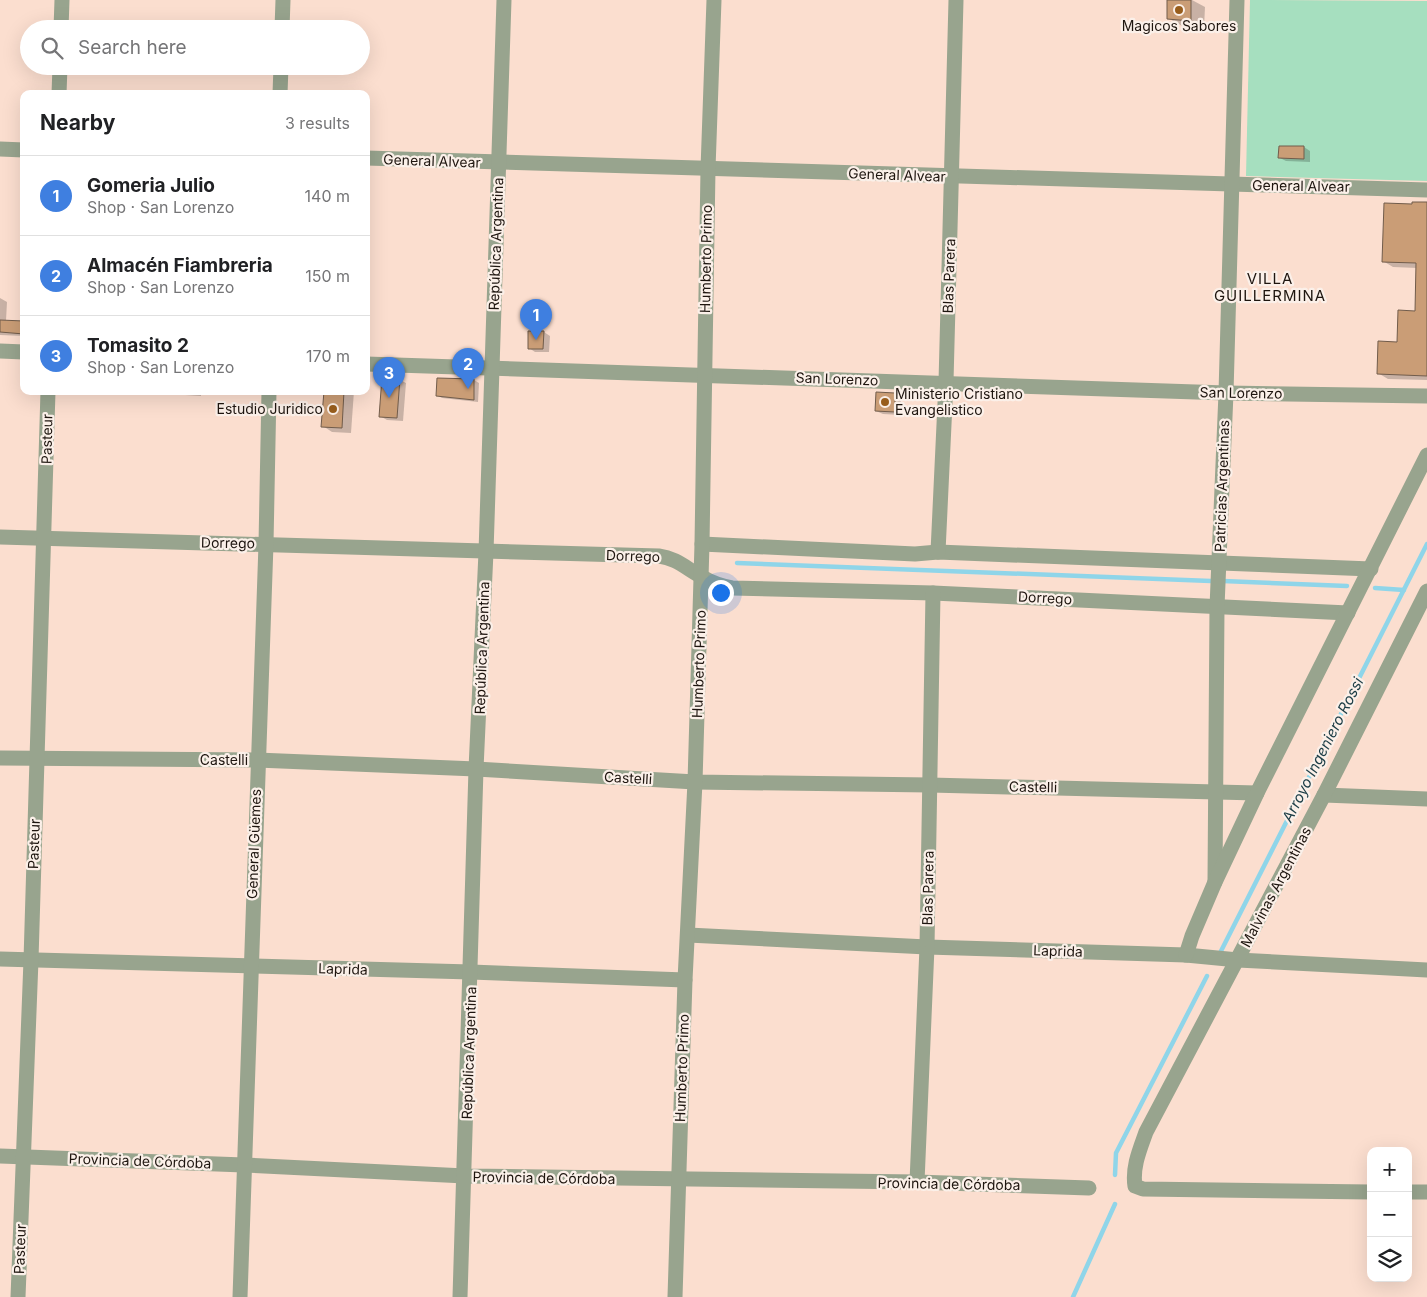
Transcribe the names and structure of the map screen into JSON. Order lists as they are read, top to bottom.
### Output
{
  "streets": {
    "street": [
      "General Alvear",
      "República Argentina",
      "Humberto Primo",
      "Blas Parera",
      "San Lorenzo",
      "Pasteur",
      "Patricias Argentinas",
      "Dorrego",
      "Castelli",
      "General Güemes",
      "Malvinas Argentinas",
      "Laprida",
      "Provincia de Córdoba"
    ]
  },
  "crossings": [
    ["General Alvear", "República Argentina"],
    ["General Alvear", "Humberto Primo"],
    ["General Alvear", "Blas Parera"],
    ["General Alvear", "Patricias Argentinas"],
    ["República Argentina", "San Lorenzo"],
    ["República Argentina", "Dorrego"],
    ["República Argentina", "Castelli"],
    ["República Argentina", "Laprida"],
    ["República Argentina", "Provincia de Córdoba"],
    ["Humberto Primo", "San Lorenzo"],
    ["Humberto Primo", "Dorrego"],
    ["Humberto Primo", "Castelli"],
    ["Humberto Primo", "Laprida"],
    ["Humberto Primo", "Provincia de Córdoba"],
    ["Blas Parera", "San Lorenzo"],
    ["Blas Parera", "Dorrego"],
    ["Blas Parera", "Castelli"],
    ["Blas Parera", "Laprida"],
    ["Blas Parera", "Provincia de Córdoba"],
    ["San Lorenzo", "Patricias Argentinas"],
    ["Pasteur", "Dorrego"],
    ["Pasteur", "Castelli"],
    ["Pasteur", "Laprida"],
    ["Pasteur", "Provincia de Córdoba"],
    ["Patricias Argentinas", "Dorrego"],
    ["Patricias Argentinas", "Castelli"],
    ["Dorrego", "General Güemes"],
    ["Castelli", "General Güemes"],
    ["General Güemes", "Laprida"],
    ["General Güemes", "Provincia de Córdoba"],
    ["Malvinas Argentinas", "Laprida"]
  ],
  "districts": ["VILLA GUILLERMINA"],
  "water": ["Arroyo Ingeniero Rossi"],
  "places": ["Magicos Sabores", "Ministerio Cristiano Evangelistico", "Estudio Juridico"],
  "page": {
    "search": "Search here",
    "heading": ["Nearby", "3 results"],
    "list": [
      {
        "mark": "1",
        "name": "Gomeria Julio",
        "note": "Shop · San Lorenzo",
        "value": "140 m"
      },
      {
        "mark": "2",
        "name": "Almacén Fiambreria",
        "note": "Shop · San Lorenzo",
        "value": "150 m"
      },
      {
        "mark": "3",
        "name": "Tomasito 2",
        "note": "Shop · San Lorenzo",
        "value": "170 m"
      }
    ],
    "pins": ["1", "2", "3"],
    "map_buttons": ["+", "−"]
  }
}
